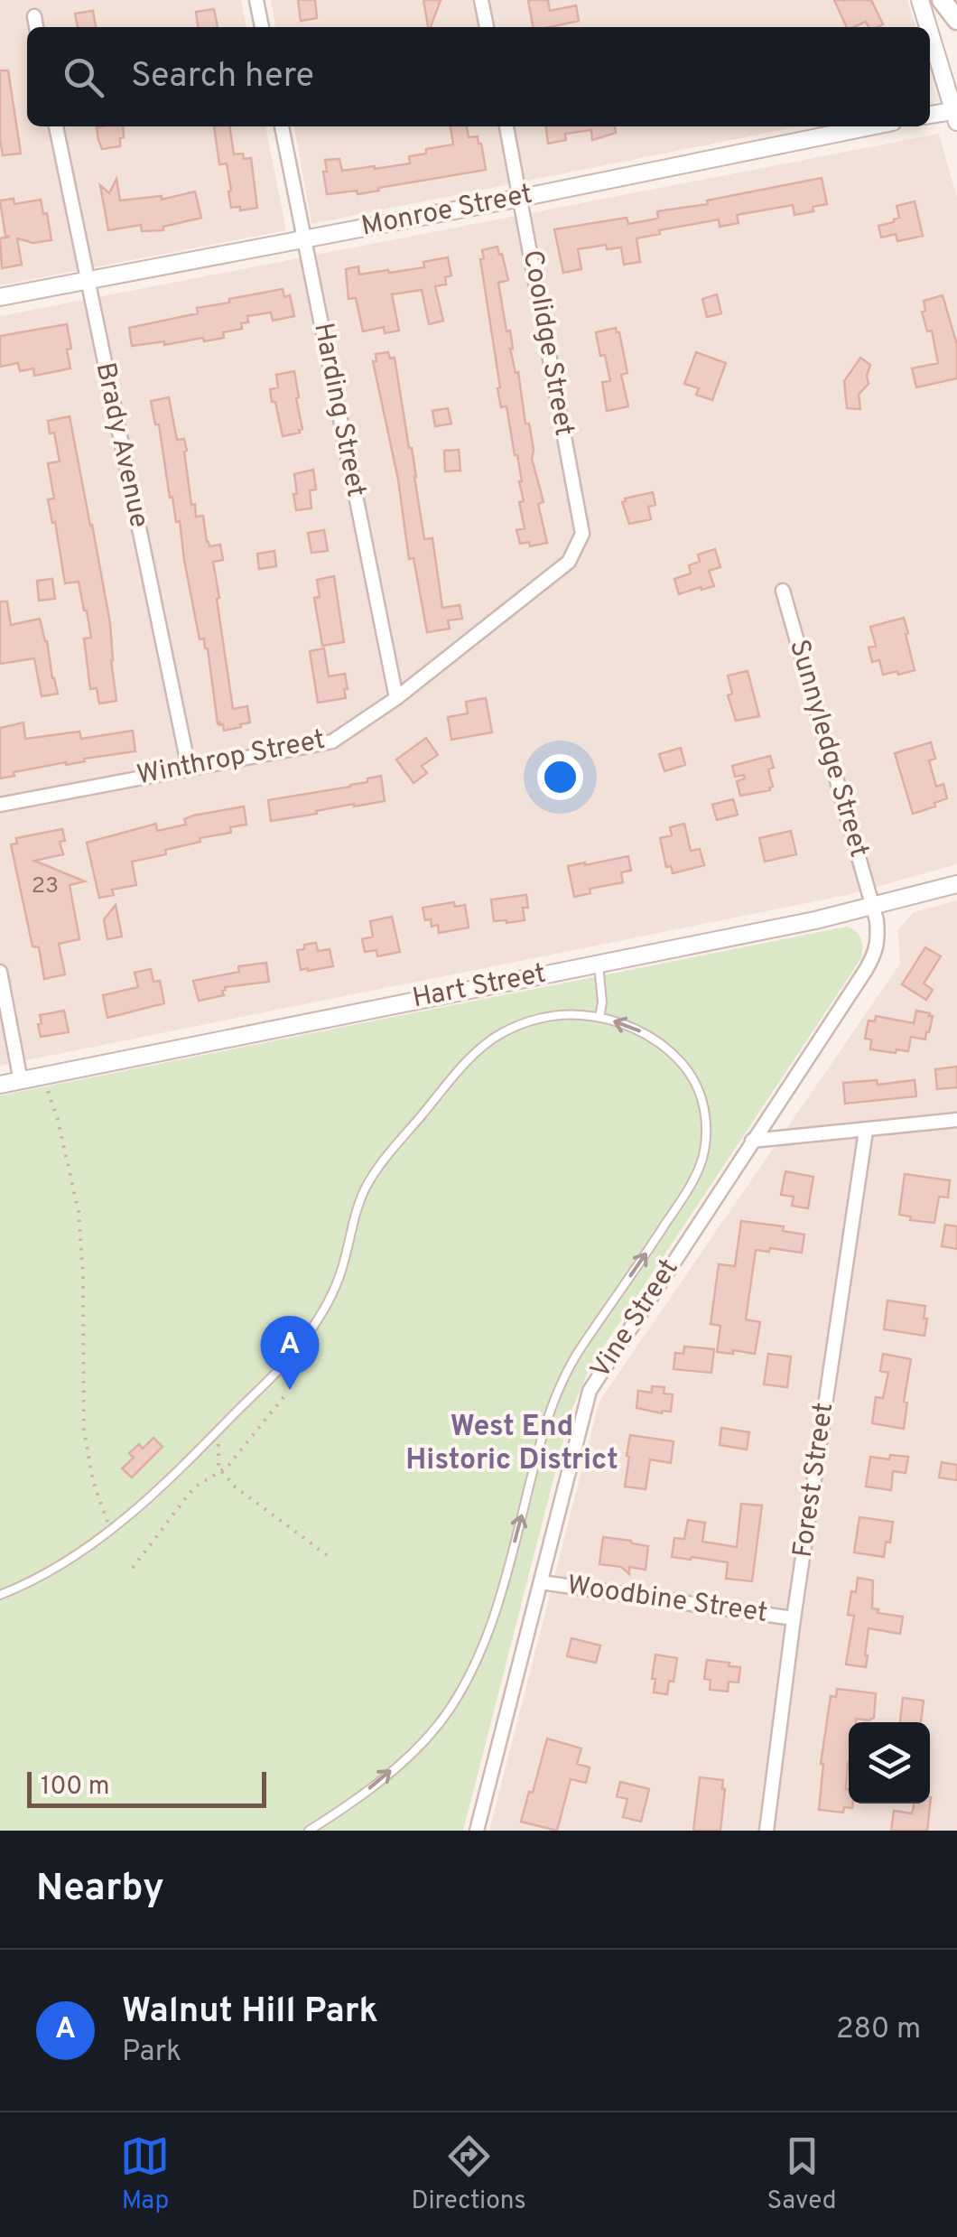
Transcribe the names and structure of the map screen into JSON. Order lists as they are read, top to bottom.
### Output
{
  "streets": {
    "street": [
      "Monroe Street",
      "Coolidge Street",
      "Harding Street",
      "Brady Avenue",
      "Sunnyledge Street",
      "Winthrop Street",
      "Hart Street",
      "Vine Street",
      "Forest Street",
      "Woodbine Street"
    ]
  },
  "crossings": [
    ["Monroe Street", "Coolidge Street"],
    ["Monroe Street", "Harding Street"],
    ["Monroe Street", "Brady Avenue"],
    ["Coolidge Street", "Winthrop Street"],
    ["Harding Street", "Winthrop Street"],
    ["Brady Avenue", "Winthrop Street"],
    ["Sunnyledge Street", "Hart Street"],
    ["Sunnyledge Street", "Vine Street"],
    ["Hart Street", "Vine Street"],
    ["Vine Street", "Woodbine Street"],
    ["Forest Street", "Woodbine Street"]
  ],
  "districts": ["West End Historic District"],
  "house_numbers": ["23"],
  "scale_bar": "100 m",
  "page": {
    "search": "Search here",
    "pins": "A",
    "scale": "100 m",
    "heading": "Nearby",
    "list": [
      {
        "mark": "A",
        "name": "Walnut Hill Park",
        "note": "Park",
        "value": "280 m"
      }
    ],
    "nav": ["Map", "Directions", "Saved"]
  }
}
